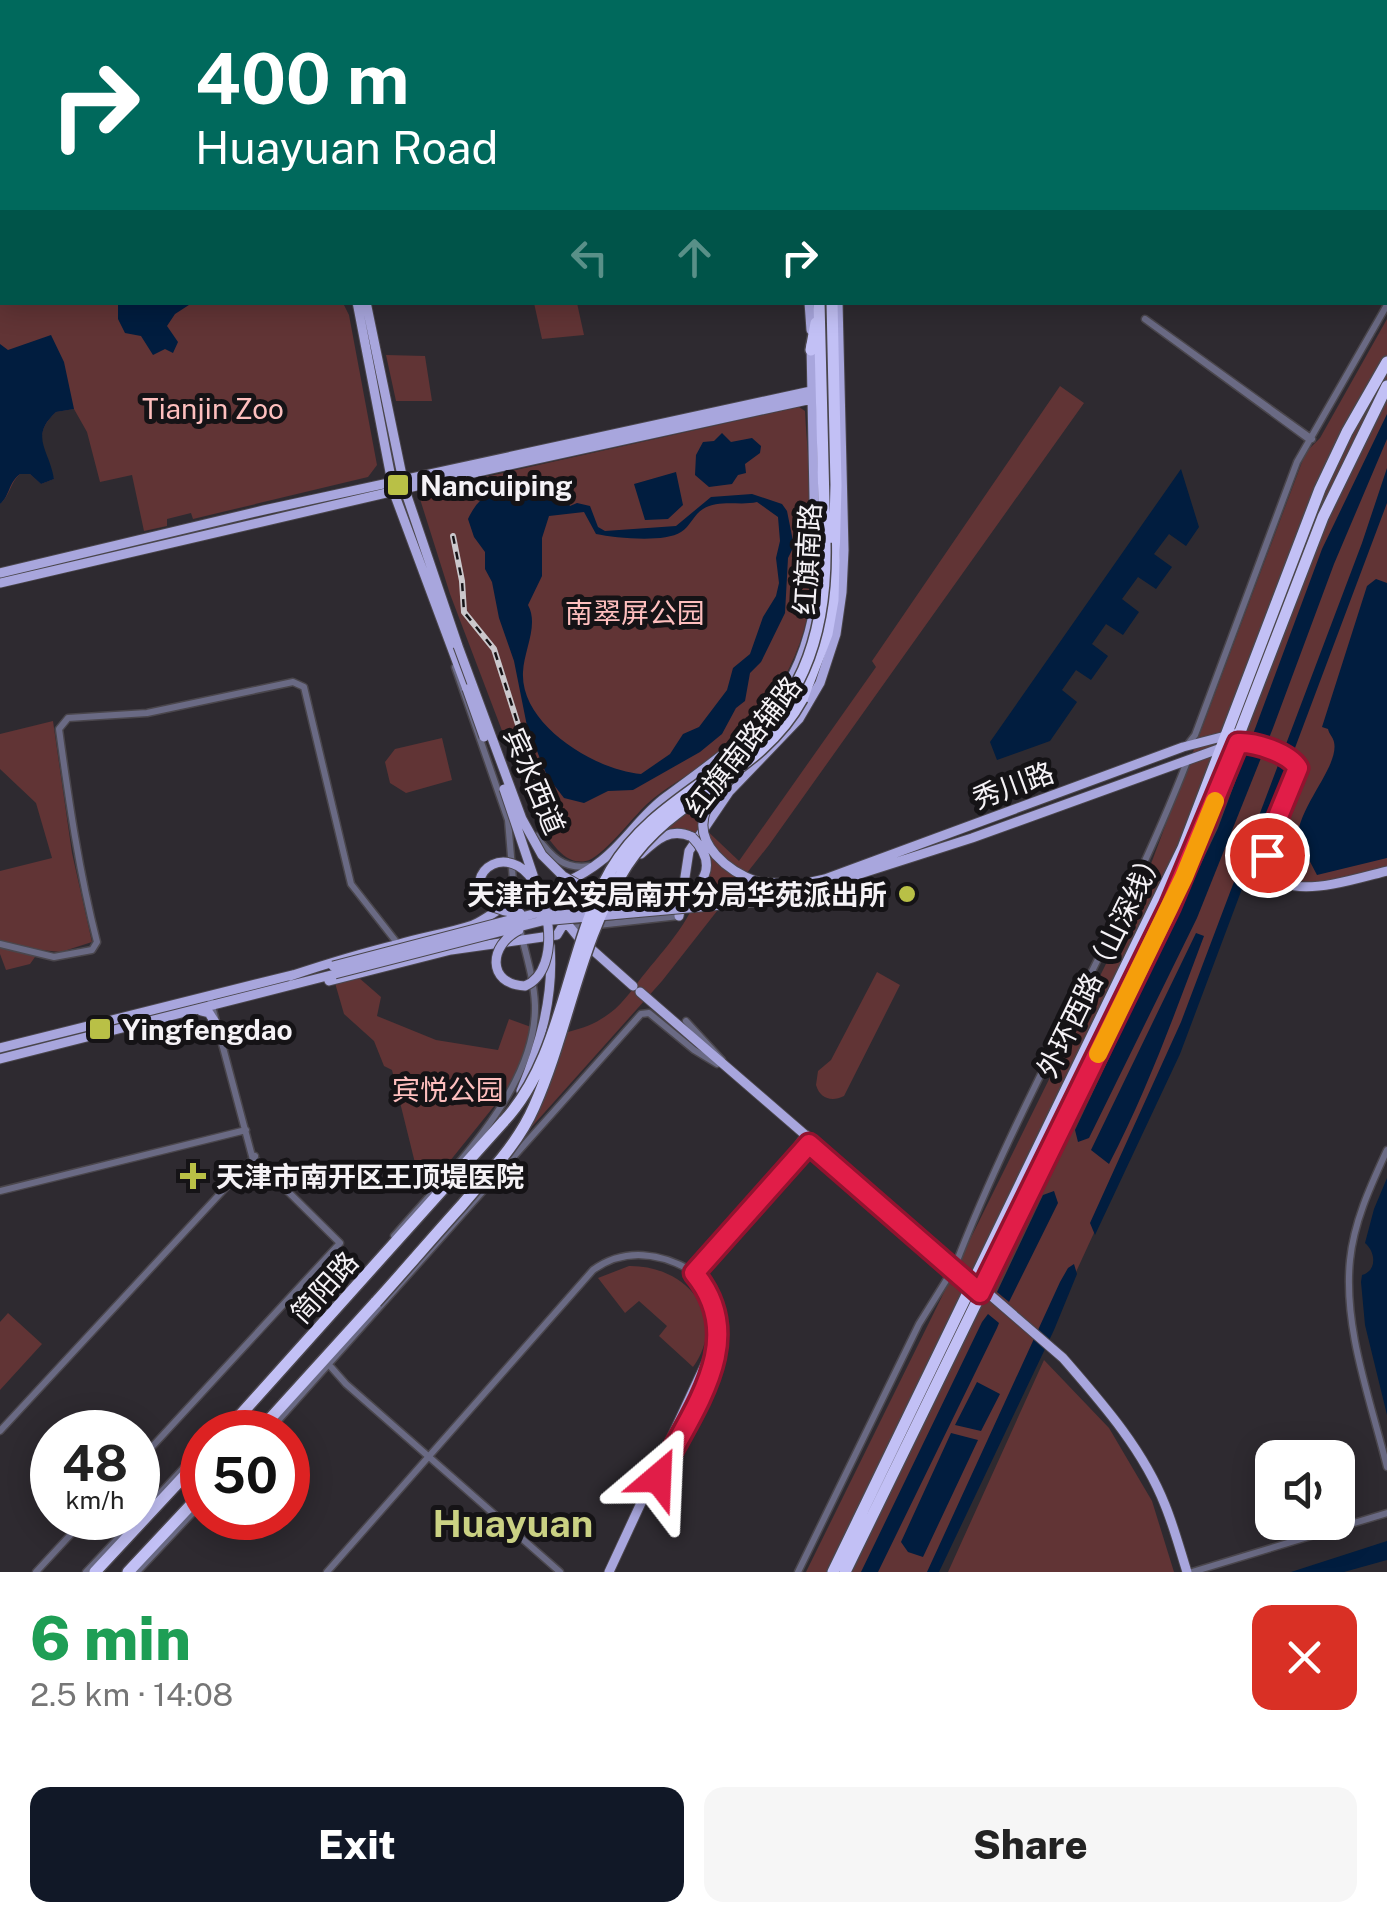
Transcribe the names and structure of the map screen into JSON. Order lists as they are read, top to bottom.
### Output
{
  "streets": {
    "highway": ["红旗南路", "外环西路（山深线）", "简阳路"],
    "main road": ["红旗南路辅路", "宾水西道", "秀川路"]
  },
  "crossings": [
    ["红旗南路", "红旗南路辅路"],
    ["红旗南路", "简阳路"],
    ["红旗南路辅路", "宾水西道"],
    ["秀川路", "外环西路（山深线）"]
  ],
  "districts": ["Huayuan"],
  "parks": ["Tianjin Zoo", "南翠屏公园", "宾悦公园"],
  "places": {
    "transit": ["Nancuiping", "Yingfengdao"],
    "other": ["天津市公安局南开分局华苑派出所"],
    "health": ["天津市南开区王顶堤医院"]
  },
  "page": {
    "turn": ["400 m", "Huayuan Road"],
    "speed": "48 km/h",
    "limit": "50",
    "heading": ["6 min", "2.5 km · 14:08"],
    "buttons": ["Exit", "Share"]
  }
}
